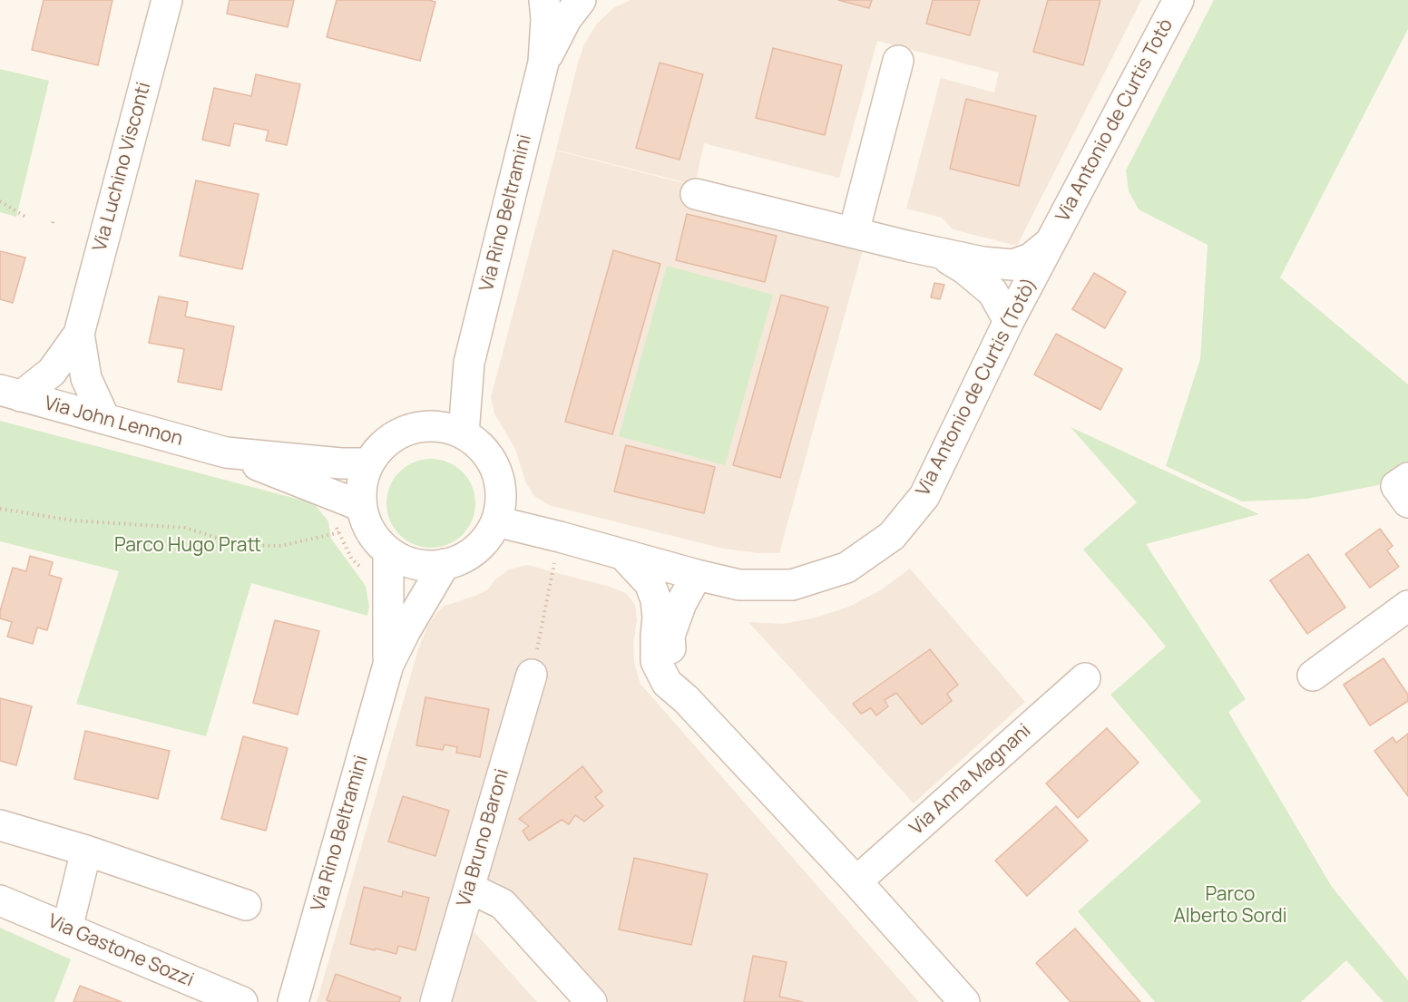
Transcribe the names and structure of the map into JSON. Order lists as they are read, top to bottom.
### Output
{
  "streets": {
    "street": [
      "Via Antonio de Curtis Totò",
      "Via Luchino Visconti",
      "Via Rino Beltramini",
      "Via Antonio de Curtis (Totò)",
      "Via John Lennon",
      "Via Anna Magnani",
      "Via Bruno Baroni",
      "Via Gastone Sozzi"
    ]
  },
  "crossings": [
    ["Via Antonio de Curtis Totò", "Via Antonio de Curtis (Totò)"],
    ["Via Luchino Visconti", "Via John Lennon"],
    ["Via Rino Beltramini", "Via Antonio de Curtis (Totò)"],
    ["Via Rino Beltramini", "Via John Lennon"],
    ["Via Antonio de Curtis (Totò)", "Via John Lennon"]
  ],
  "parks": ["Parco Hugo Pratt", "Parco Alberto Sordi"]
}
